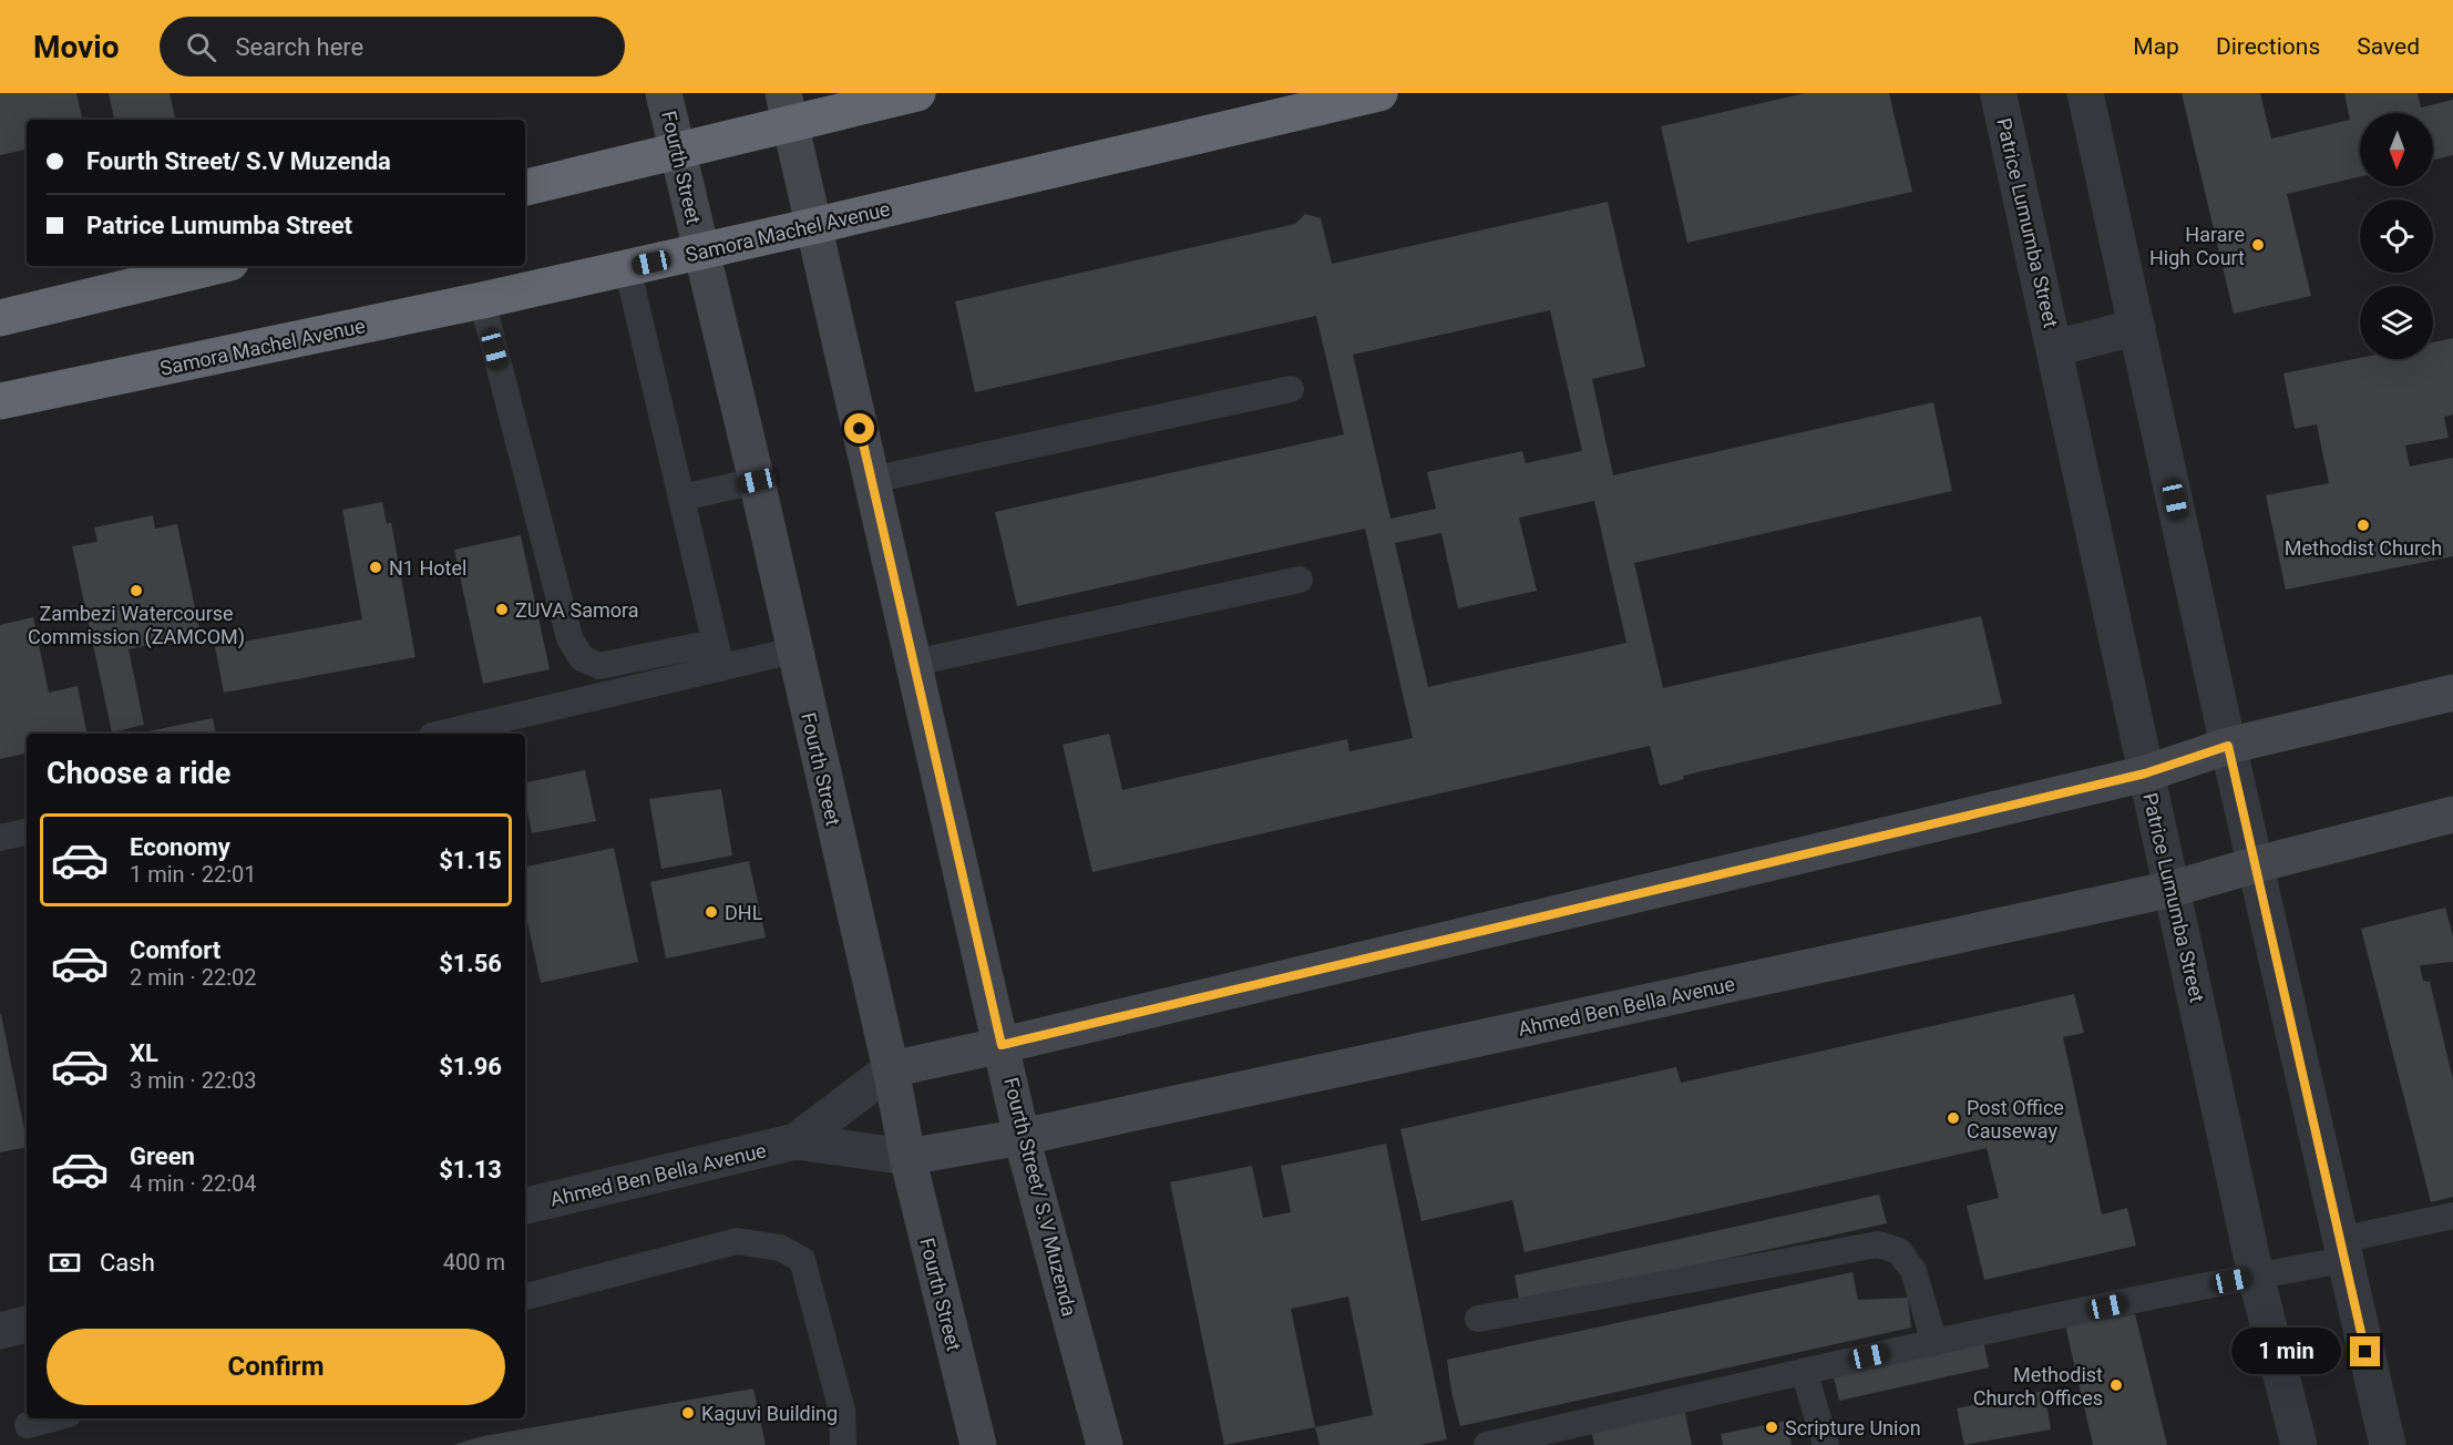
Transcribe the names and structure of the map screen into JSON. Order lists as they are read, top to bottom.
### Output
{
  "streets": {
    "highway": ["Samora Machel Avenue"],
    "street": [
      "Fourth Street",
      "Patrice Lumumba Street",
      "Ahmed Ben Bella Avenue",
      "Fourth Street/ S.V Muzenda"
    ]
  },
  "crossings": [
    ["Fourth Street", "Samora Machel Avenue"],
    ["Fourth Street", "Ahmed Ben Bella Avenue"],
    ["Patrice Lumumba Street", "Ahmed Ben Bella Avenue"],
    ["Samora Machel Avenue", "Fourth Street/ S.V Muzenda"],
    ["Ahmed Ben Bella Avenue", "Fourth Street/ S.V Muzenda"]
  ],
  "places": [
    "Harare High Court",
    "Methodist Church",
    "N1 Hotel",
    "Zambezi Watercourse Commission (ZAMCOM)",
    "ZUVA Samora",
    "DHL",
    "Post Office Causeway",
    "Methodist Church Offices",
    "Kaguvi Building",
    "Scripture Union"
  ],
  "north": "bottom",
  "page": {
    "header": "Movio",
    "search": "Search here",
    "nav": ["Map", "Directions", "Saved"],
    "banner": ["Fourth Street/ S.V Muzenda", "Patrice Lumumba Street"],
    "heading": "Choose a ride",
    "list": [
      {
        "name": "Economy",
        "note": "1 min · 22:01",
        "value": "$1.15"
      },
      {
        "name": "Comfort",
        "note": "2 min · 22:02",
        "value": "$1.56"
      },
      {
        "name": "XL",
        "note": "3 min · 22:03",
        "value": "$1.96"
      },
      {
        "name": "Green",
        "note": "4 min · 22:04",
        "value": "$1.13"
      }
    ],
    "pay": ["Cash", "400 m"],
    "buttons": "Confirm",
    "bubble": "1 min"
  }
}
